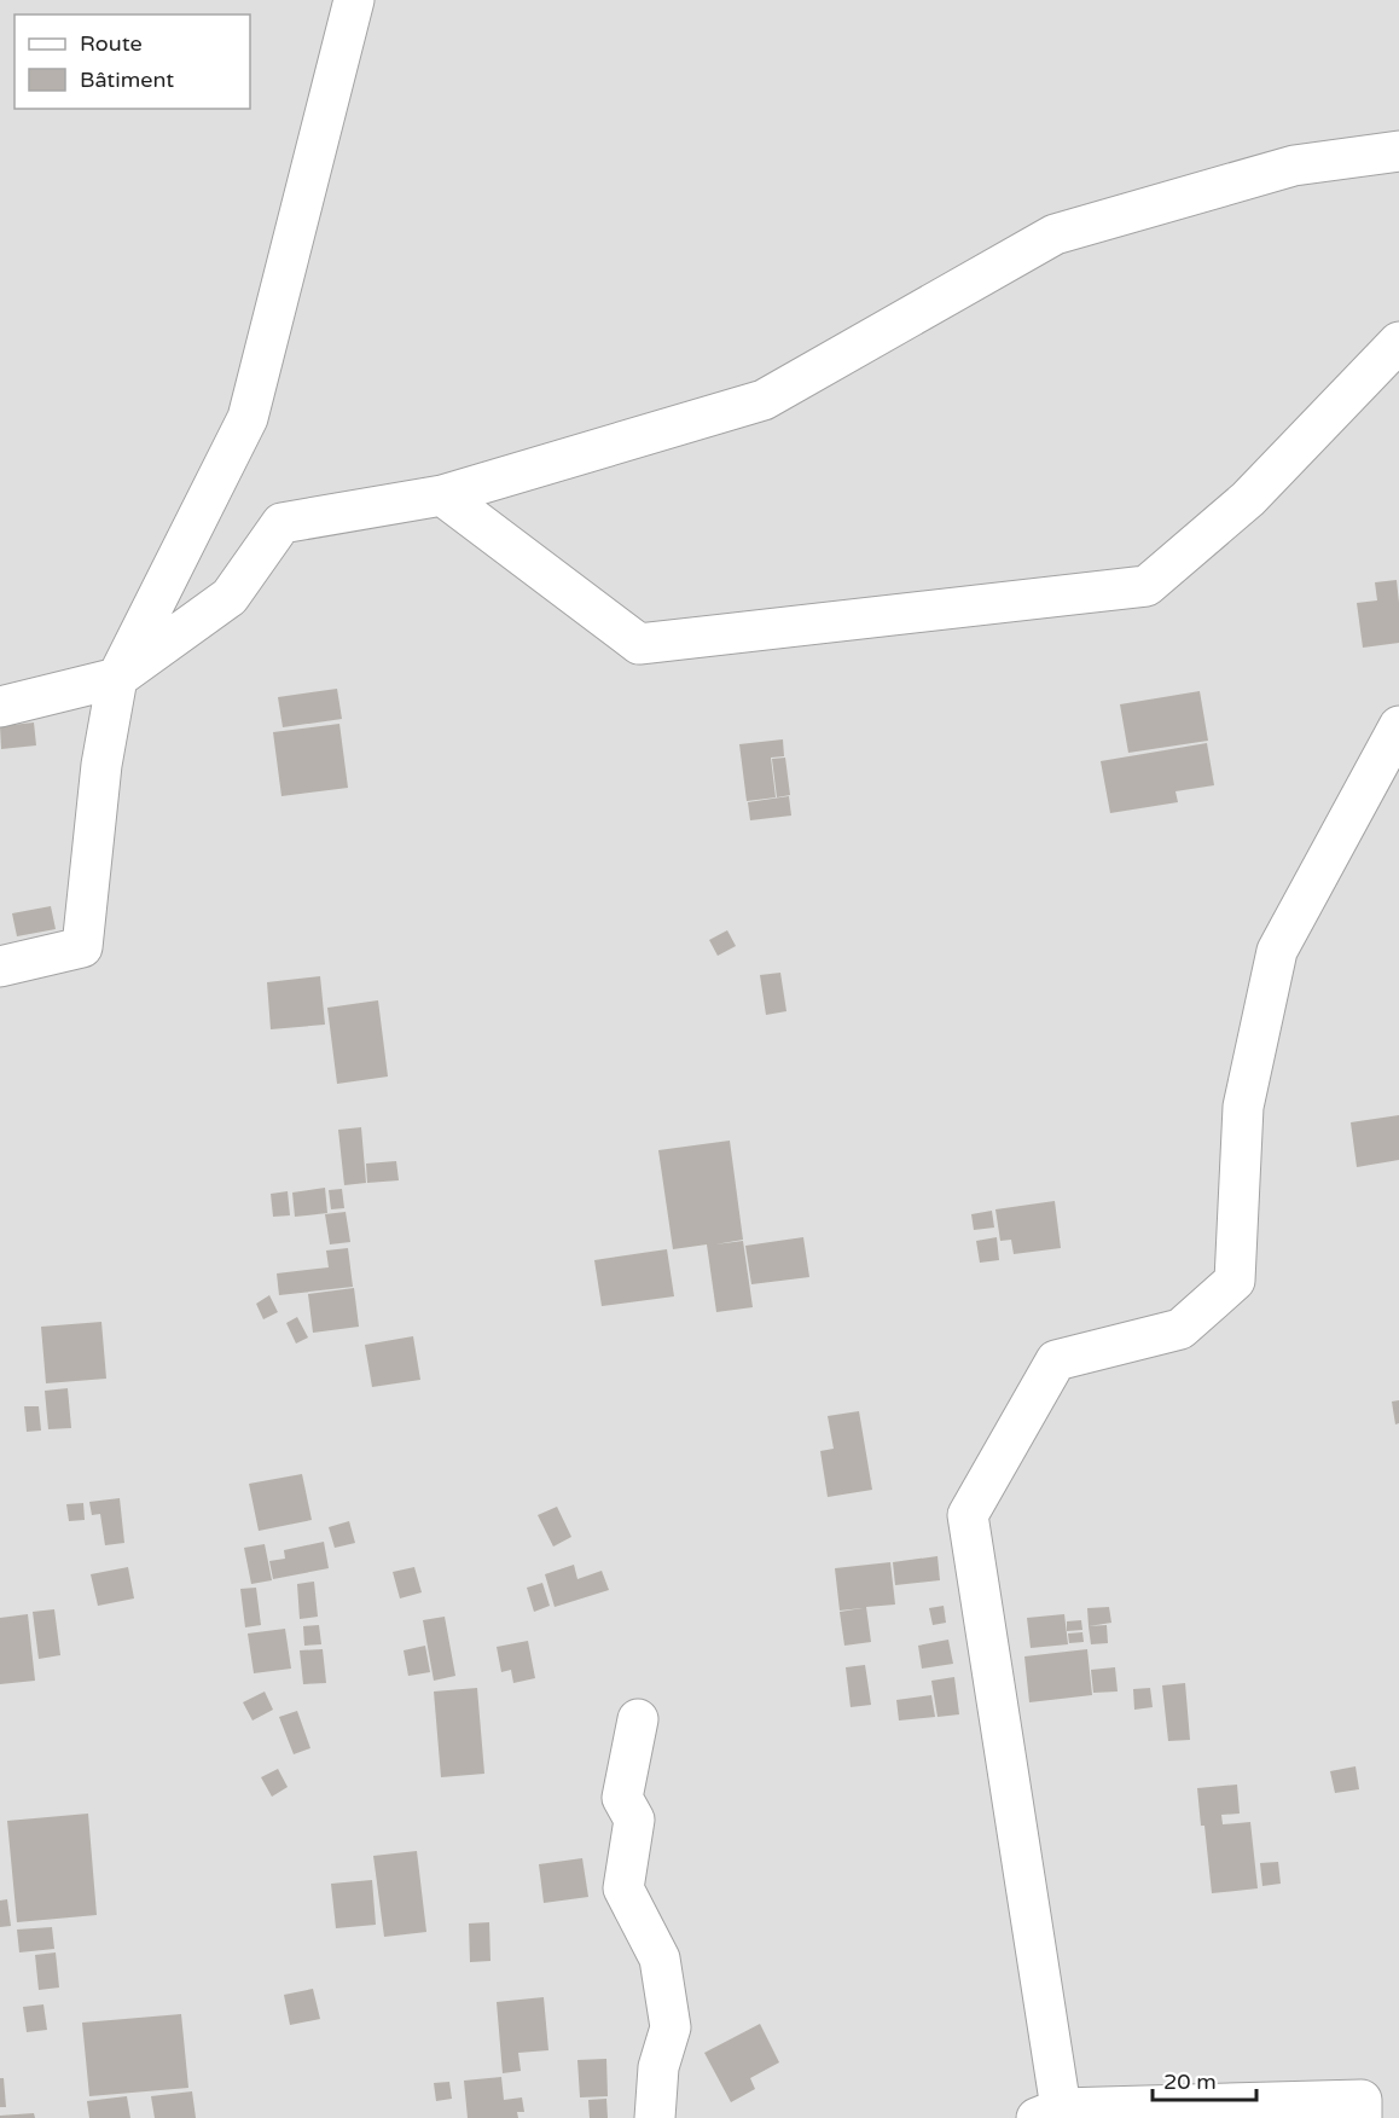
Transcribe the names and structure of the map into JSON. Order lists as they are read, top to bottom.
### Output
{
  "legend": ["Route", "Bâtiment"],
  "scale_bar": "20 m"
}
